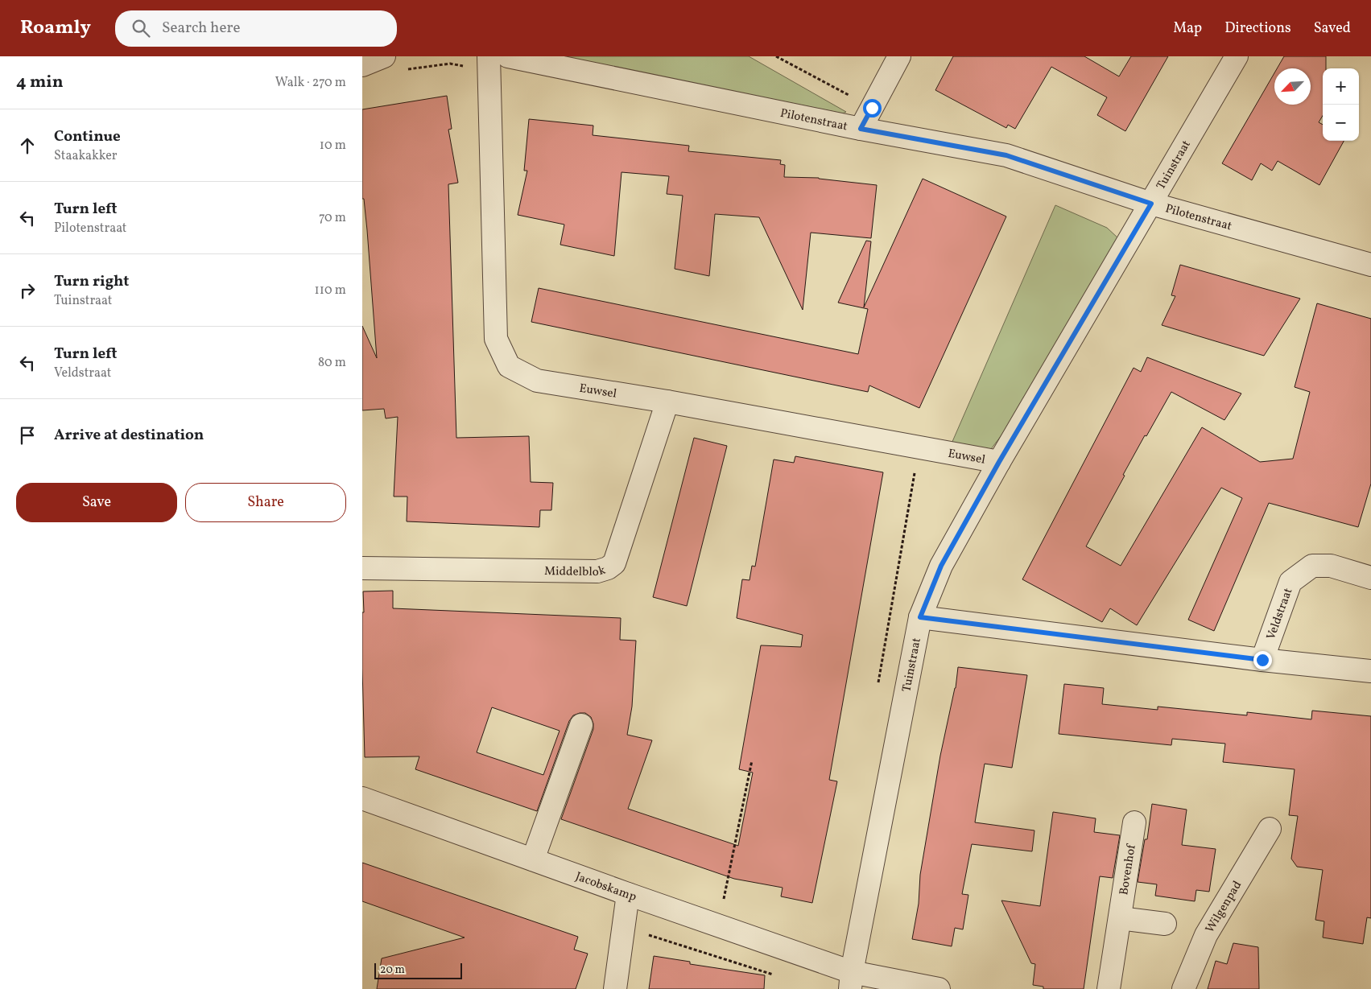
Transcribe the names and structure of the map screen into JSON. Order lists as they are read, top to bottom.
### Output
{
  "streets": {
    "street": [
      "Pilotenstraat",
      "Tuinstraat",
      "Euwsel",
      "Middelblok",
      "Veldstraat",
      "Bovenhof",
      "Jacobskamp",
      "Wilgenpad"
    ]
  },
  "crossings": [
    ["Pilotenstraat", "Tuinstraat"],
    ["Tuinstraat", "Euwsel"],
    ["Tuinstraat", "Jacobskamp"],
    ["Euwsel", "Middelblok"]
  ],
  "scale_bar": "20 m",
  "north": "bottom left",
  "page": {
    "header": "Roamly",
    "search": "Search here",
    "nav": ["Map", "Directions", "Saved"],
    "heading": ["4 min", "Walk · 270 m"],
    "map_buttons": ["+", "−"],
    "list": [
      ["Continue", "Staakakker", "10 m"],
      ["Turn left", "Pilotenstraat", "70 m"],
      ["Turn right", "Tuinstraat", "110 m"],
      ["Turn left", "Veldstraat", "80 m"],
      "Arrive at destination"
    ],
    "buttons": ["Save", "Share"],
    "scale": "20 m"
  }
}
